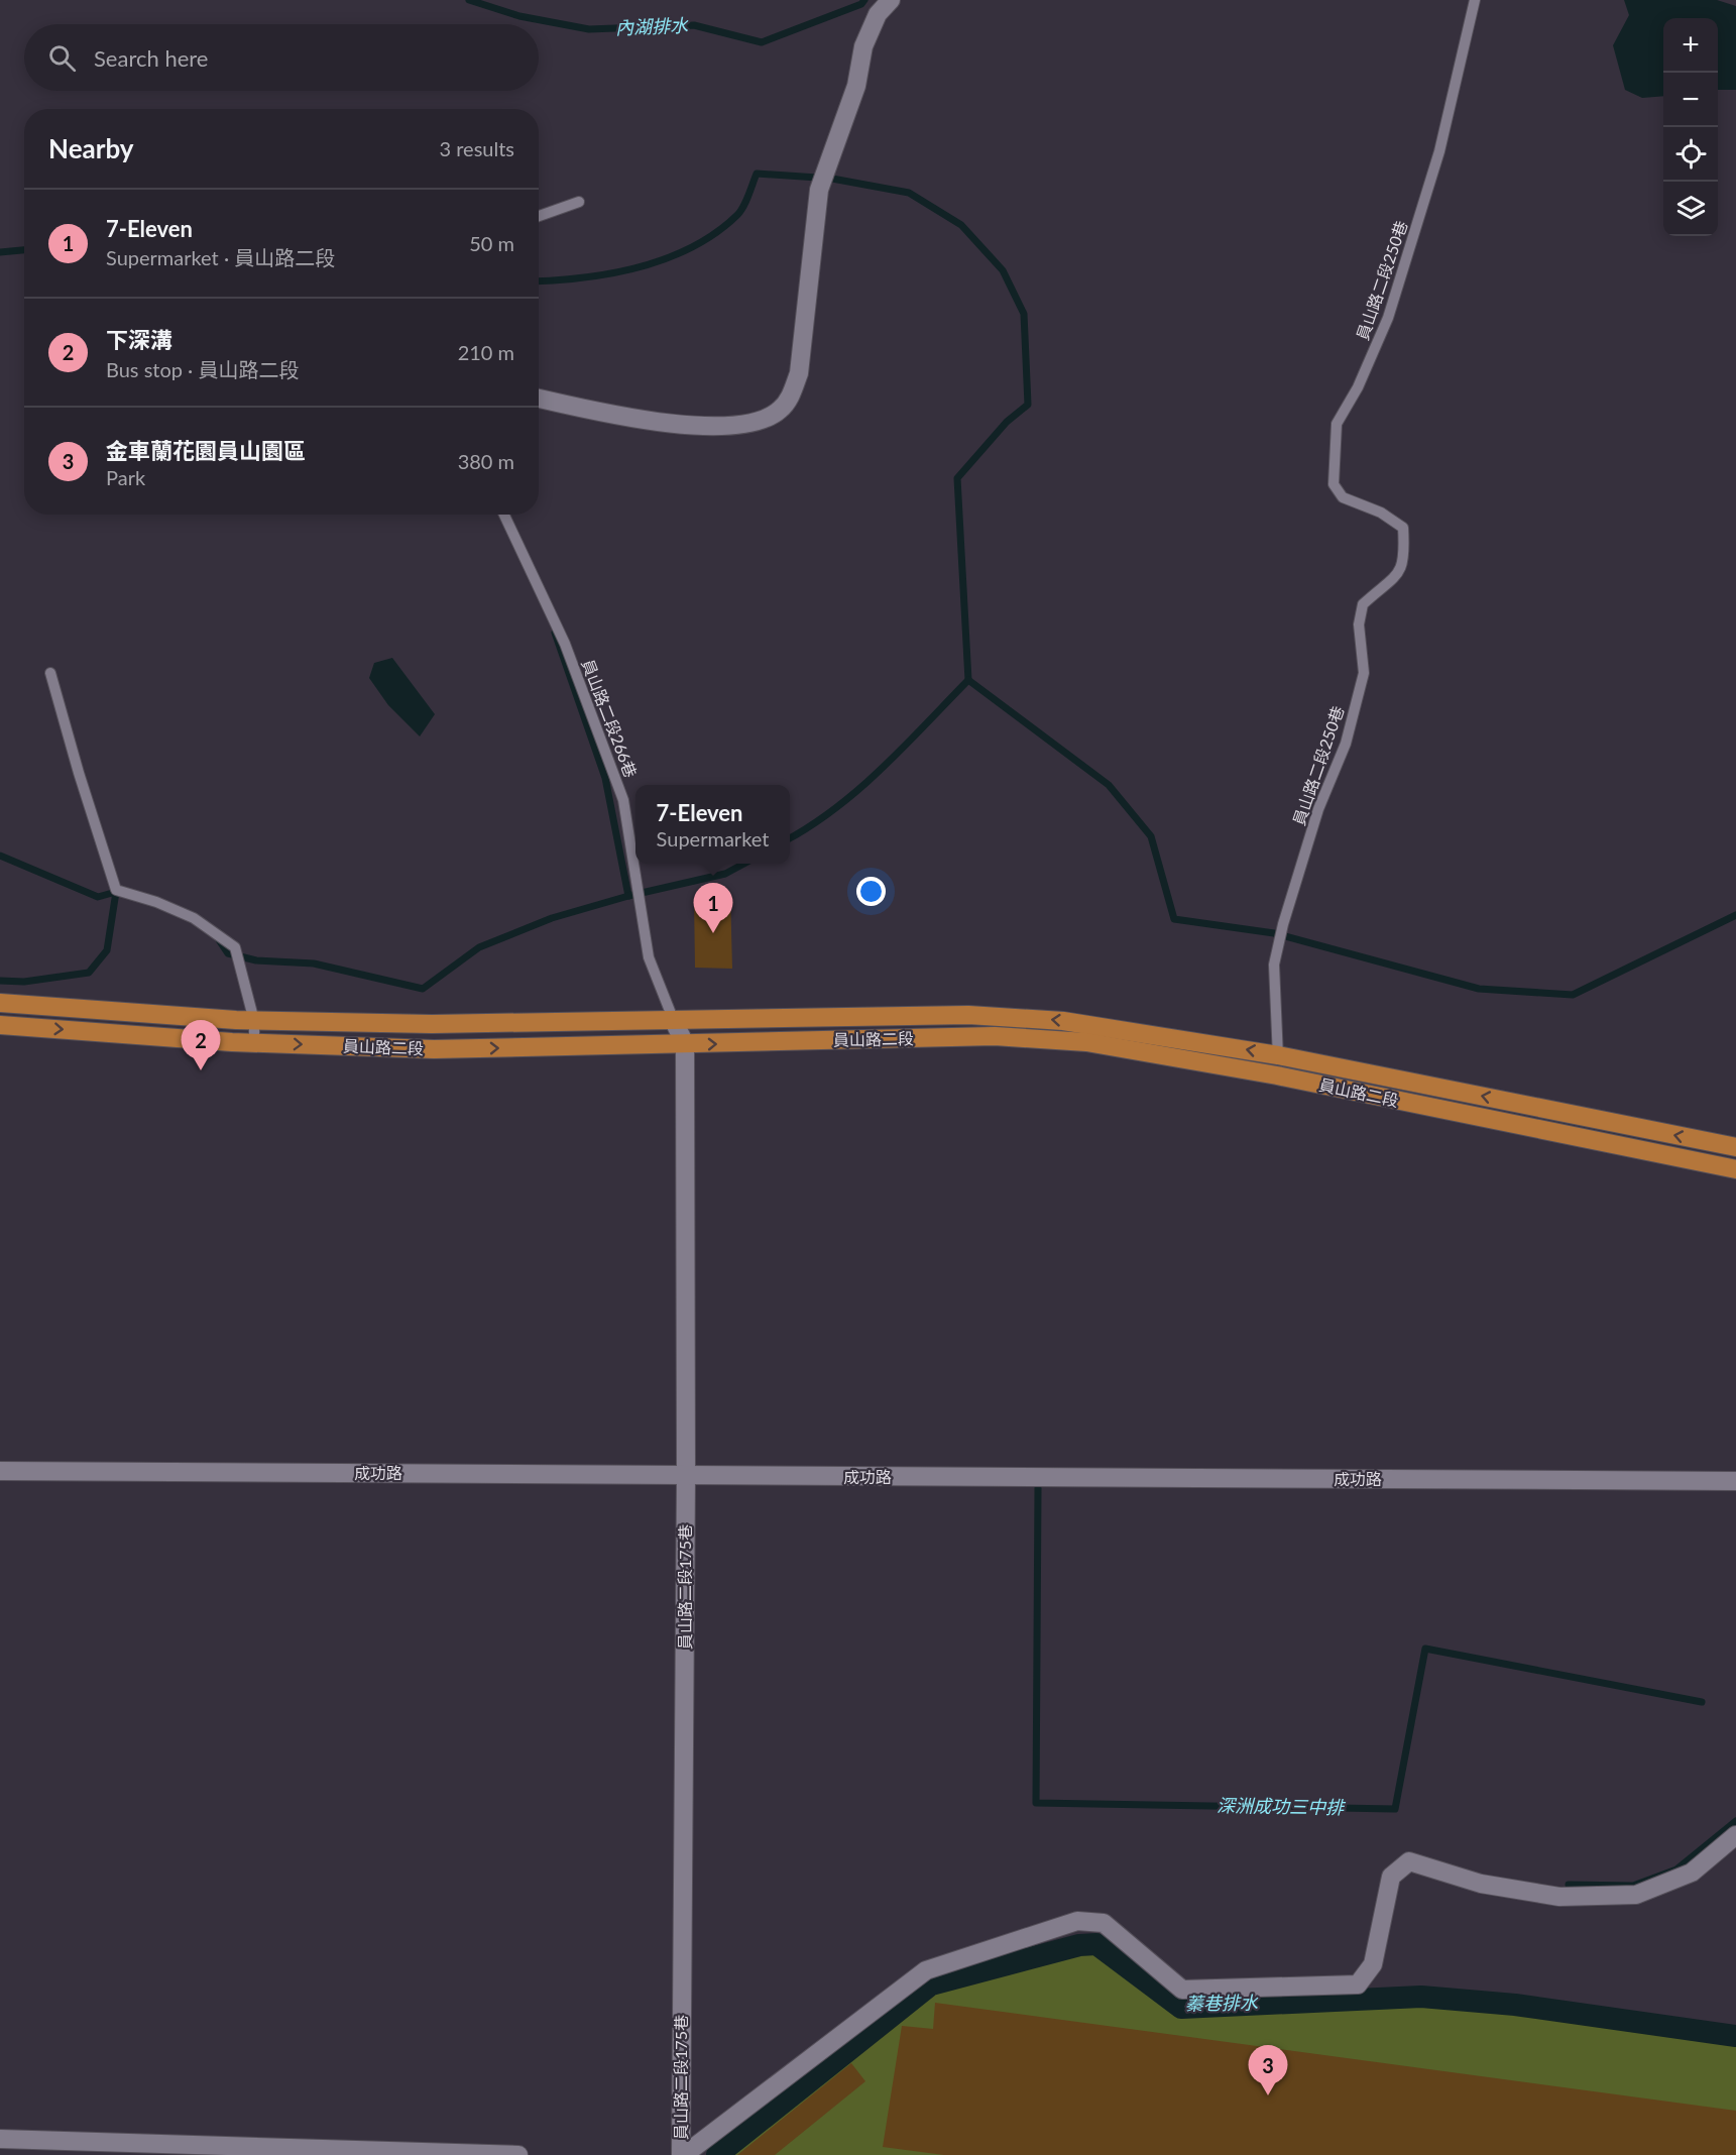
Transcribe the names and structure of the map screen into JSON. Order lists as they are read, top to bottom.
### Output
{
  "streets": {
    "main road": ["員山路二段"],
    "street": ["成功路", "員山路二段175巷"],
    "lane": ["員山路二段250巷", "員山路二段266巷"]
  },
  "crossings": [
    ["員山路二段250巷", "員山路二段"],
    ["員山路二段266巷", "員山路二段"],
    ["員山路二段266巷", "員山路二段175巷"],
    ["員山路二段", "員山路二段175巷"],
    ["成功路", "員山路二段175巷"]
  ],
  "water": ["內湖排水", "深洲成功三中排", "蓁巷排水"],
  "page": {
    "map_buttons": ["+", "−"],
    "search": "Search here",
    "heading": ["Nearby", "3 results"],
    "list": [
      {
        "mark": "1",
        "name": "7-Eleven",
        "note": "Supermarket · 員山路二段",
        "value": "50 m"
      },
      {
        "mark": "2",
        "name": "下深溝",
        "note": "Bus stop · 員山路二段",
        "value": "210 m"
      },
      {
        "mark": "3",
        "name": "金車蘭花園員山園區",
        "note": "Park",
        "value": "380 m"
      }
    ],
    "popup": ["7-Eleven", "Supermarket"],
    "pins": ["1", "2", "3"]
  }
}
